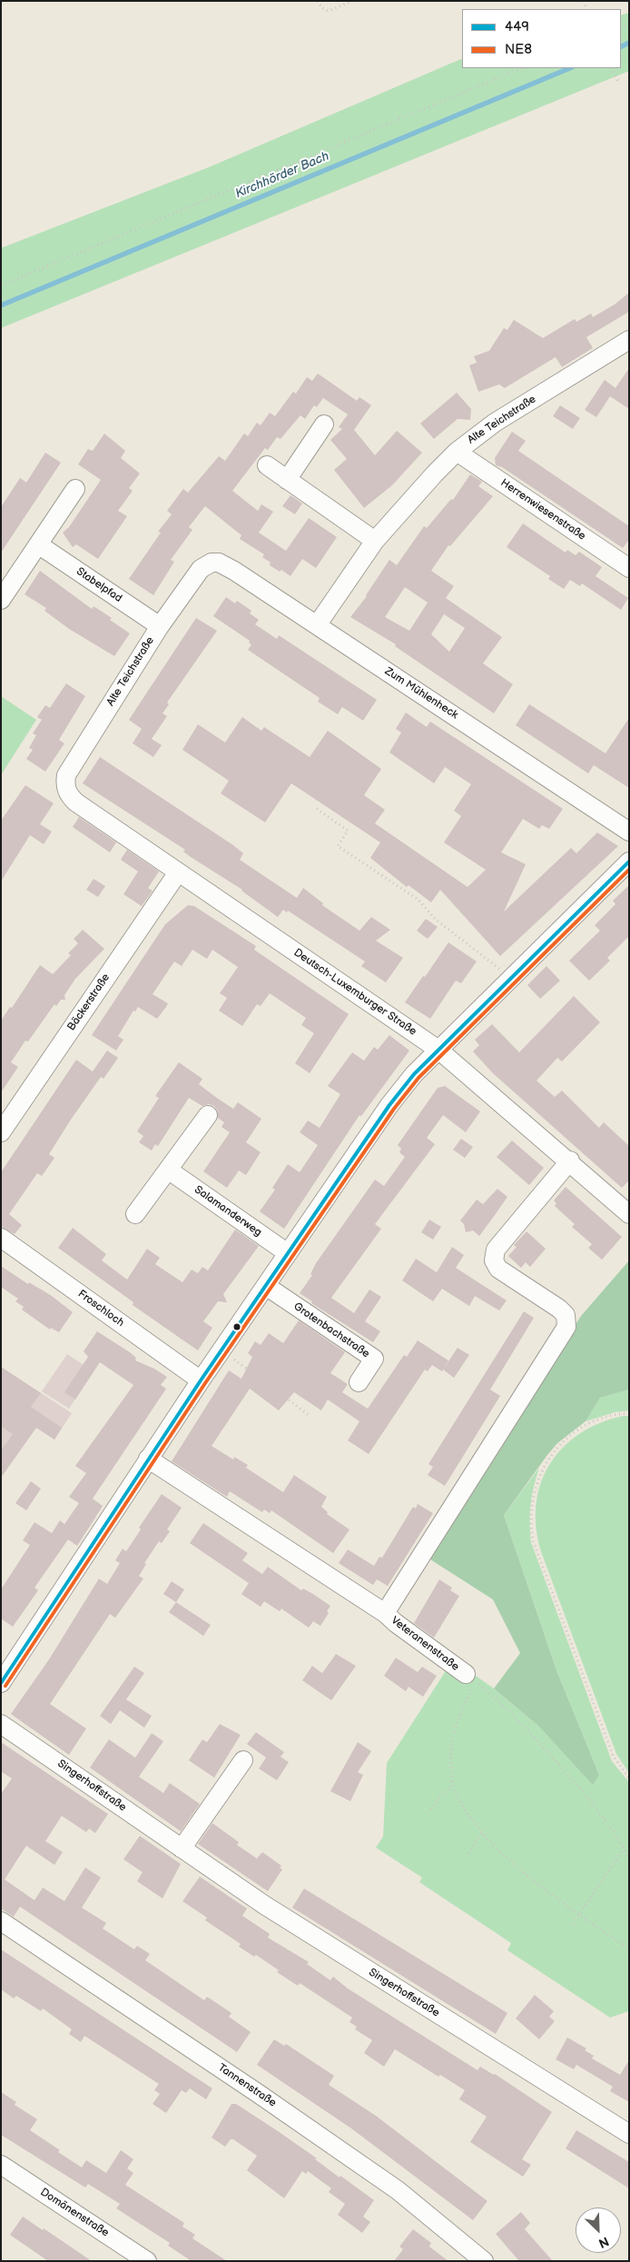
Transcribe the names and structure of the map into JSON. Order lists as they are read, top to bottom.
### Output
{
  "streets": {
    "street": [
      "Alte Teichstraße",
      "Herrenwiesenstraße",
      "Stabelpfad",
      "Zum Mühlenheck",
      "Deutsch-Luxemburger Straße",
      "Bäckerstraße",
      "Salamanderweg",
      "Froschloch",
      "Grotenbachstraße",
      "Veteranenstraße",
      "Singerhoffstraße",
      "Tannenstraße",
      "Domänenstraße"
    ]
  },
  "crossings": [
    ["Alte Teichstraße", "Herrenwiesenstraße"],
    ["Alte Teichstraße", "Stabelpfad"],
    ["Alte Teichstraße", "Zum Mühlenheck"],
    ["Alte Teichstraße", "Deutsch-Luxemburger Straße"],
    ["Deutsch-Luxemburger Straße", "Bäckerstraße"],
    ["Deutsch-Luxemburger Straße", "Veteranenstraße"]
  ],
  "water": ["Kirchhörder Bach"],
  "lines": ["transit line 449", "transit line NE8"],
  "legend": ["449", "NE8"],
  "north": "bottom right"
}
